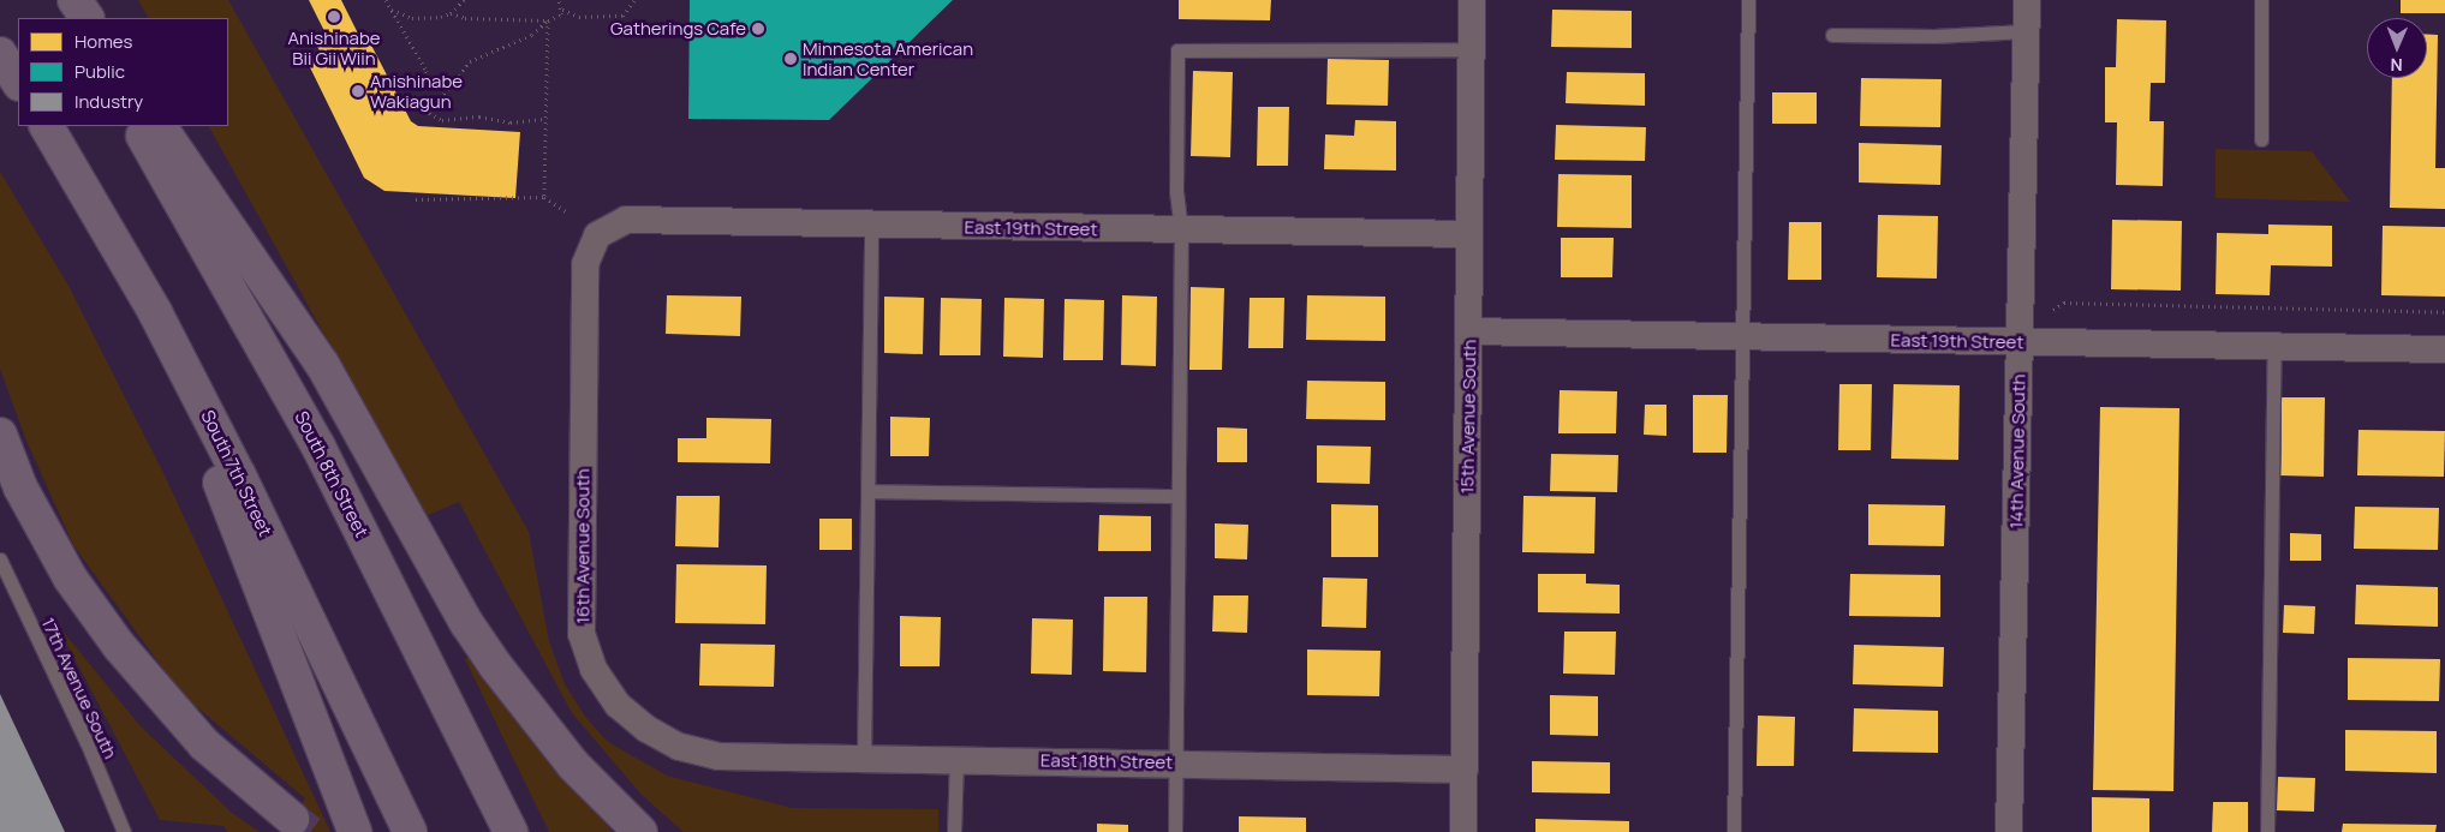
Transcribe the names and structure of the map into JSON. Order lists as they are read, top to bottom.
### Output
{
  "streets": {
    "highway": ["South 7th Street", "South 8th Street"],
    "street": [
      "East 19th Street",
      "15th Avenue South",
      "14th Avenue South",
      "16th Avenue South",
      "East 18th Street"
    ],
    "lane": ["17th Avenue South"]
  },
  "crossings": [
    ["East 19th Street", "15th Avenue South"],
    ["East 19th Street", "14th Avenue South"],
    ["East 19th Street", "16th Avenue South"],
    ["15th Avenue South", "East 18th Street"],
    ["16th Avenue South", "East 18th Street"]
  ],
  "places": [
    "Anishinabe Bii Gii Wiin",
    "Gatherings Cafe",
    "Minnesota American Indian Center",
    "Anishinabe Wakiagun"
  ],
  "legend": ["Homes", "Public", "Industry"],
  "north": "bottom"
}
